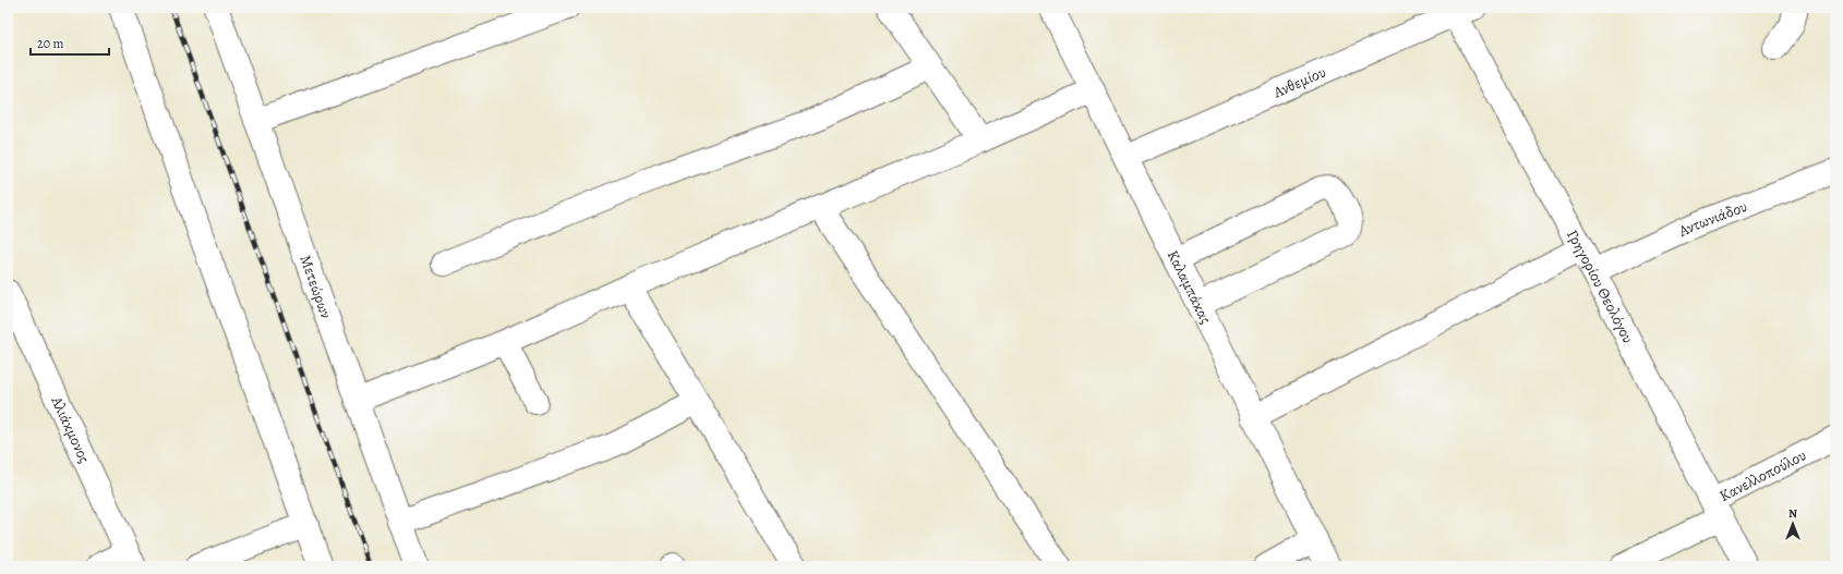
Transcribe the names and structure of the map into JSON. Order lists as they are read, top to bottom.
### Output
{
  "streets": {
    "street": [
      "Ανθεμίου",
      "Αντωνιάδου",
      "Γρηγορίου Θεολόγου",
      "Μετεώρων",
      "Καλαμπάκας",
      "Αλιάκμονος",
      "Κανελλοπούλου"
    ]
  },
  "crossings": [
    ["Ανθεμίου", "Γρηγορίου Θεολόγου"],
    ["Ανθεμίου", "Καλαμπάκας"],
    ["Αντωνιάδου", "Γρηγορίου Θεολόγου"],
    ["Γρηγορίου Θεολόγου", "Κανελλοπούλου"]
  ],
  "scale_bar": "20 m",
  "north": "top"
}
